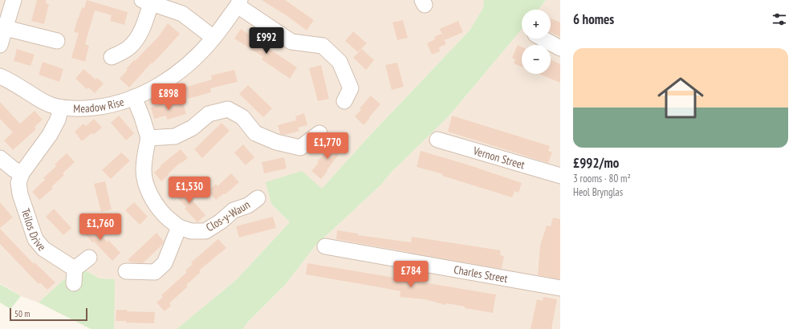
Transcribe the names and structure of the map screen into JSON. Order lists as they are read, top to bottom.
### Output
{
  "streets": {
    "street": [
      "Meadow Rise",
      "Vernon Street",
      "Clos-y-Waun",
      "Teilos Drive",
      "Charles Street"
    ]
  },
  "crossings": [
    ["Meadow Rise", "Clos-y-Waun"],
    ["Meadow Rise", "Teilos Drive"]
  ],
  "scale_bar": "50 m",
  "page": {
    "heading": "6 homes",
    "map_buttons": ["+", "−"],
    "price": [
      "£992",
      "£898",
      "£1,770",
      "£1,530",
      "£1,760",
      "£784"
    ],
    "list": [
      {
        "name": "£992/mo",
        "note": "3 rooms · 80 m² · Heol Brynglas"
      }
    ],
    "scale": "50 m"
  }
}
